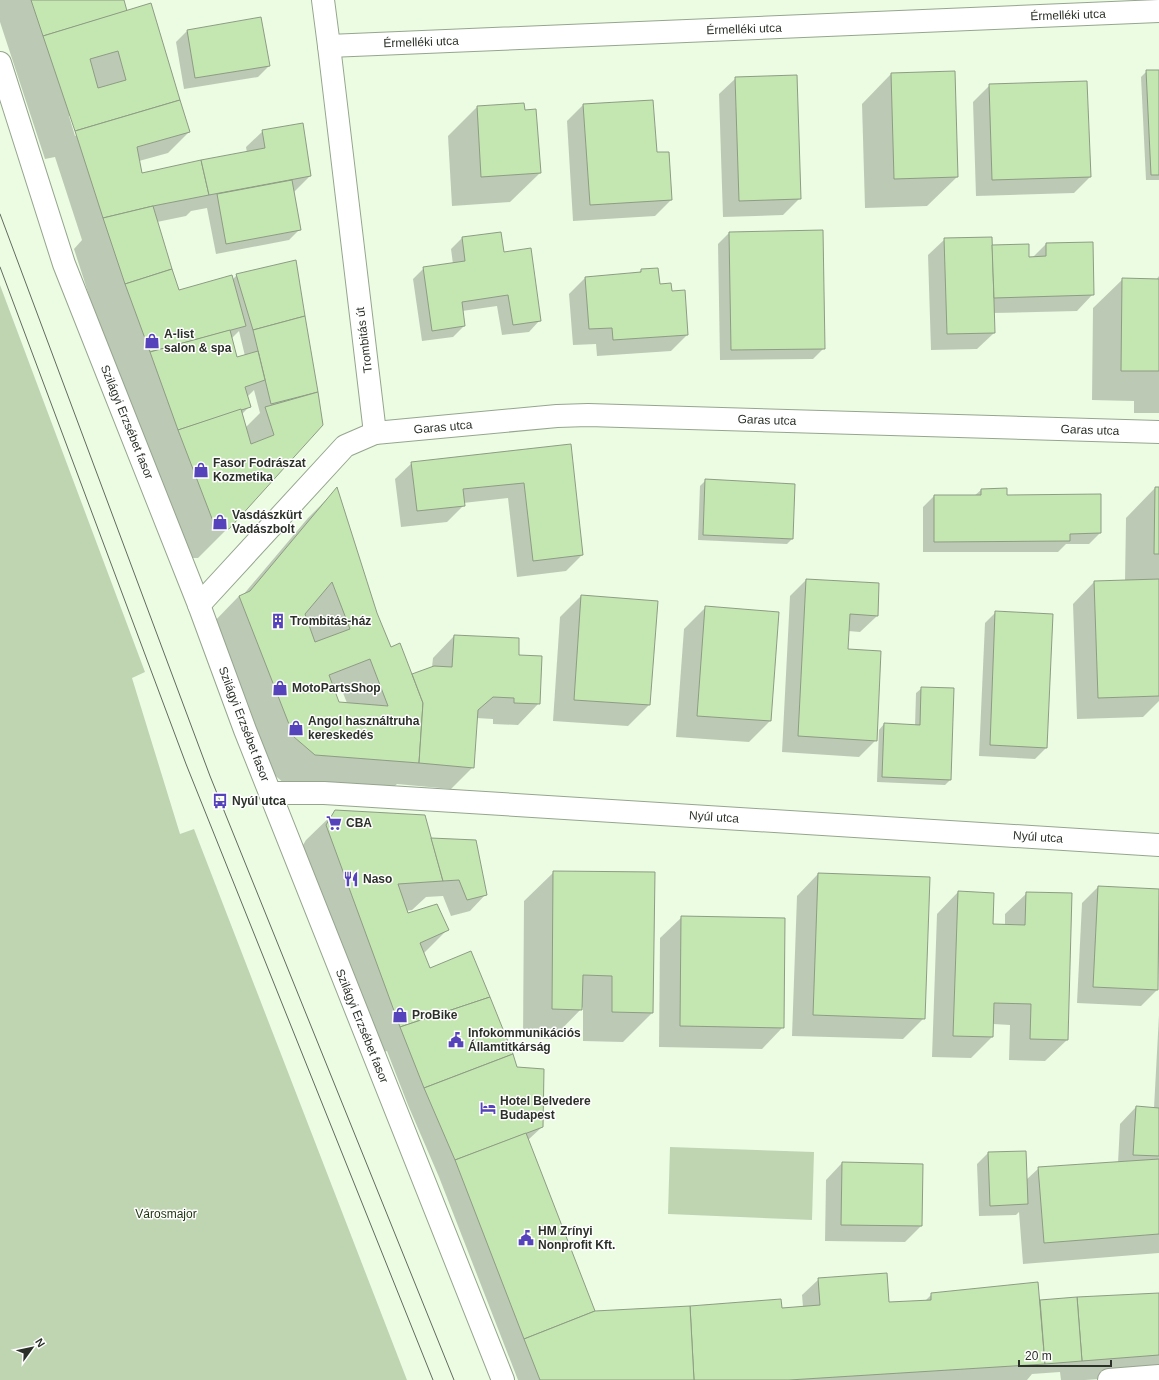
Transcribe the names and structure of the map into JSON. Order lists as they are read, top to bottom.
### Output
{
  "streets": {
    "street": [
      "Érmelléki utca",
      "Trombitás út",
      "Garas utca",
      "Szilágyi Erzsébet fasor",
      "Nyúl utca"
    ]
  },
  "crossings": [
    ["Érmelléki utca", "Trombitás út"],
    ["Trombitás út", "Garas utca"],
    ["Szilágyi Erzsébet fasor", "Nyúl utca"]
  ],
  "parks": ["Városmajor"],
  "places": {
    "shop": [
      "A-list salon & spa",
      "Fasor Fodrászat Kozmetika",
      "Vasdászkürt Vadászbolt",
      "MotoPartsShop",
      "Angol használtruha kereskedés",
      "ProBike"
    ],
    "building": ["Trombitás-ház"],
    "bus stop": ["Nyúl utca"],
    "supermarket": ["CBA"],
    "restaurant": ["Naso"],
    "public building": ["Infokommunikációs Államtitkárság", "HM Zrínyi Nonprofit Kft."],
    "hotel": ["Hotel Belvedere Budapest"]
  },
  "scale_bar": "20 m",
  "north": "top right"
}
